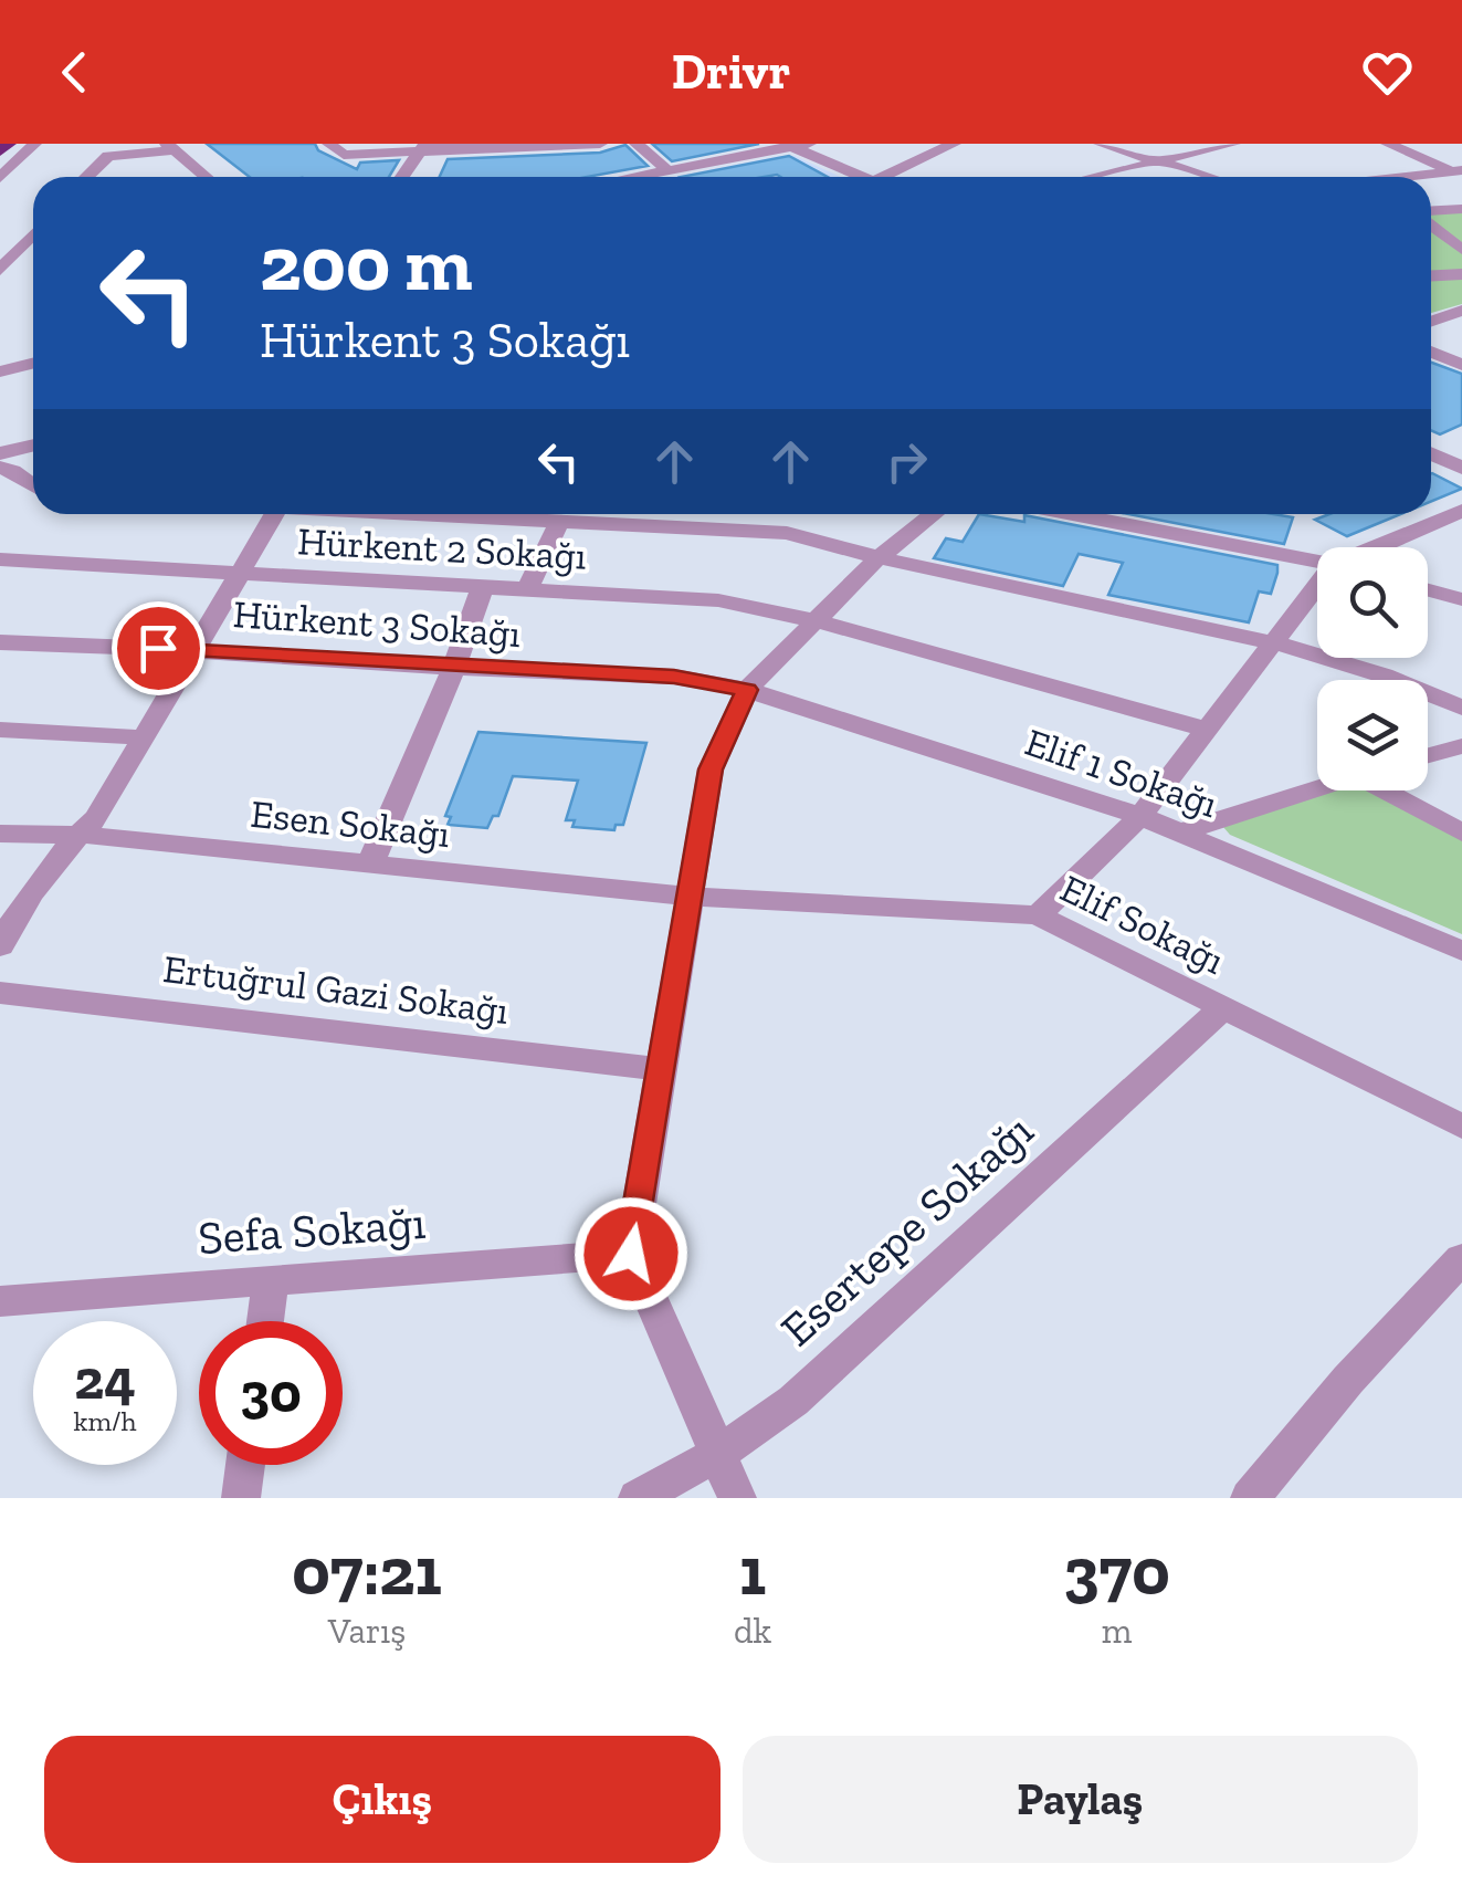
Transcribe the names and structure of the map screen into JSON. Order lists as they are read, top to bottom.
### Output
{
  "streets": {
    "street": [
      "Hürkent 2 Sokağı",
      "Hürkent 3 Sokağı",
      "Elif 1 Sokağı",
      "Esen Sokağı",
      "Elif Sokağı",
      "Ertuğrul Gazi Sokağı",
      "Sefa Sokağı",
      "Esertepe Sokağı"
    ]
  },
  "crossings": [
    ["Hürkent 3 Sokağı", "Elif 1 Sokağı"],
    ["Esen Sokağı", "Elif Sokağı"],
    ["Elif Sokağı", "Esertepe Sokağı"]
  ],
  "page": {
    "header": "Drivr",
    "turn": ["200 m", "Hürkent 3 Sokağı"],
    "speed": "24 km/h",
    "limit": "30",
    "eta": [
      "07:21",
      "Varış",
      "1",
      "dk",
      "370",
      "m"
    ],
    "buttons": ["Çıkış", "Paylaş"]
  }
}
